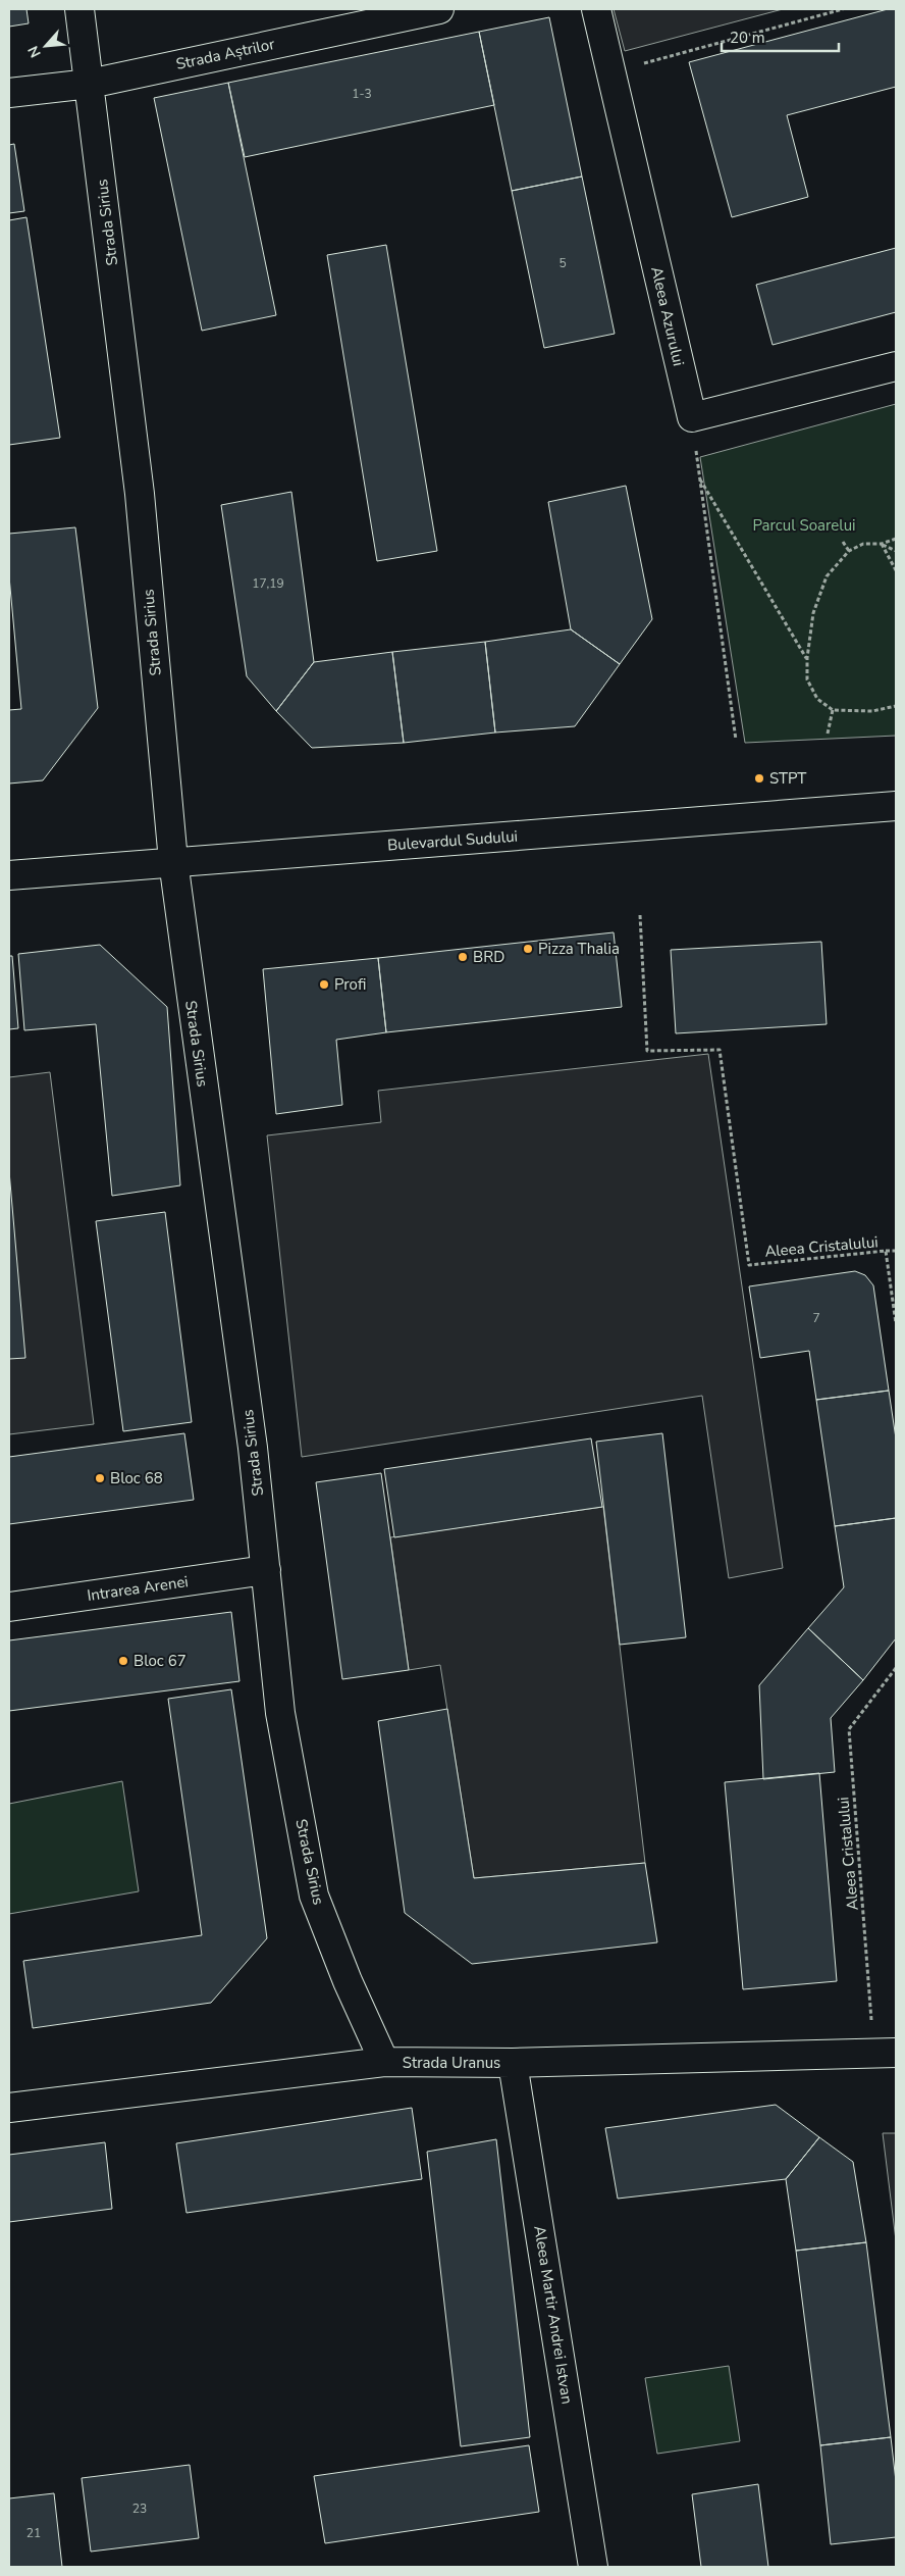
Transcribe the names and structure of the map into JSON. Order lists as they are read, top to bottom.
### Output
{
  "streets": {
    "street": [
      "Strada Aștrilor",
      "Strada Sirius",
      "Aleea Azurului",
      "Bulevardul Sudului",
      "Intrarea Arenei",
      "Strada Uranus",
      "Aleea Martir Andrei Istvan"
    ],
    "path": ["Aleea Cristalului"]
  },
  "crossings": [
    ["Strada Aștrilor", "Strada Sirius"],
    ["Strada Sirius", "Bulevardul Sudului"],
    ["Strada Sirius", "Intrarea Arenei"],
    ["Strada Sirius", "Strada Uranus"],
    ["Aleea Cristalului", "Strada Uranus"],
    ["Strada Uranus", "Aleea Martir Andrei Istvan"]
  ],
  "parks": ["Parcul Soarelui"],
  "places": [
    "STPT",
    "Pizza Thalia",
    "BRD",
    "Profi",
    "Bloc 68",
    "Bloc 67"
  ],
  "house_numbers": [
    "1-3",
    "5",
    "17,19",
    "7",
    "23",
    "21"
  ],
  "scale_bar": "20 m",
  "north": "bottom left"
}
